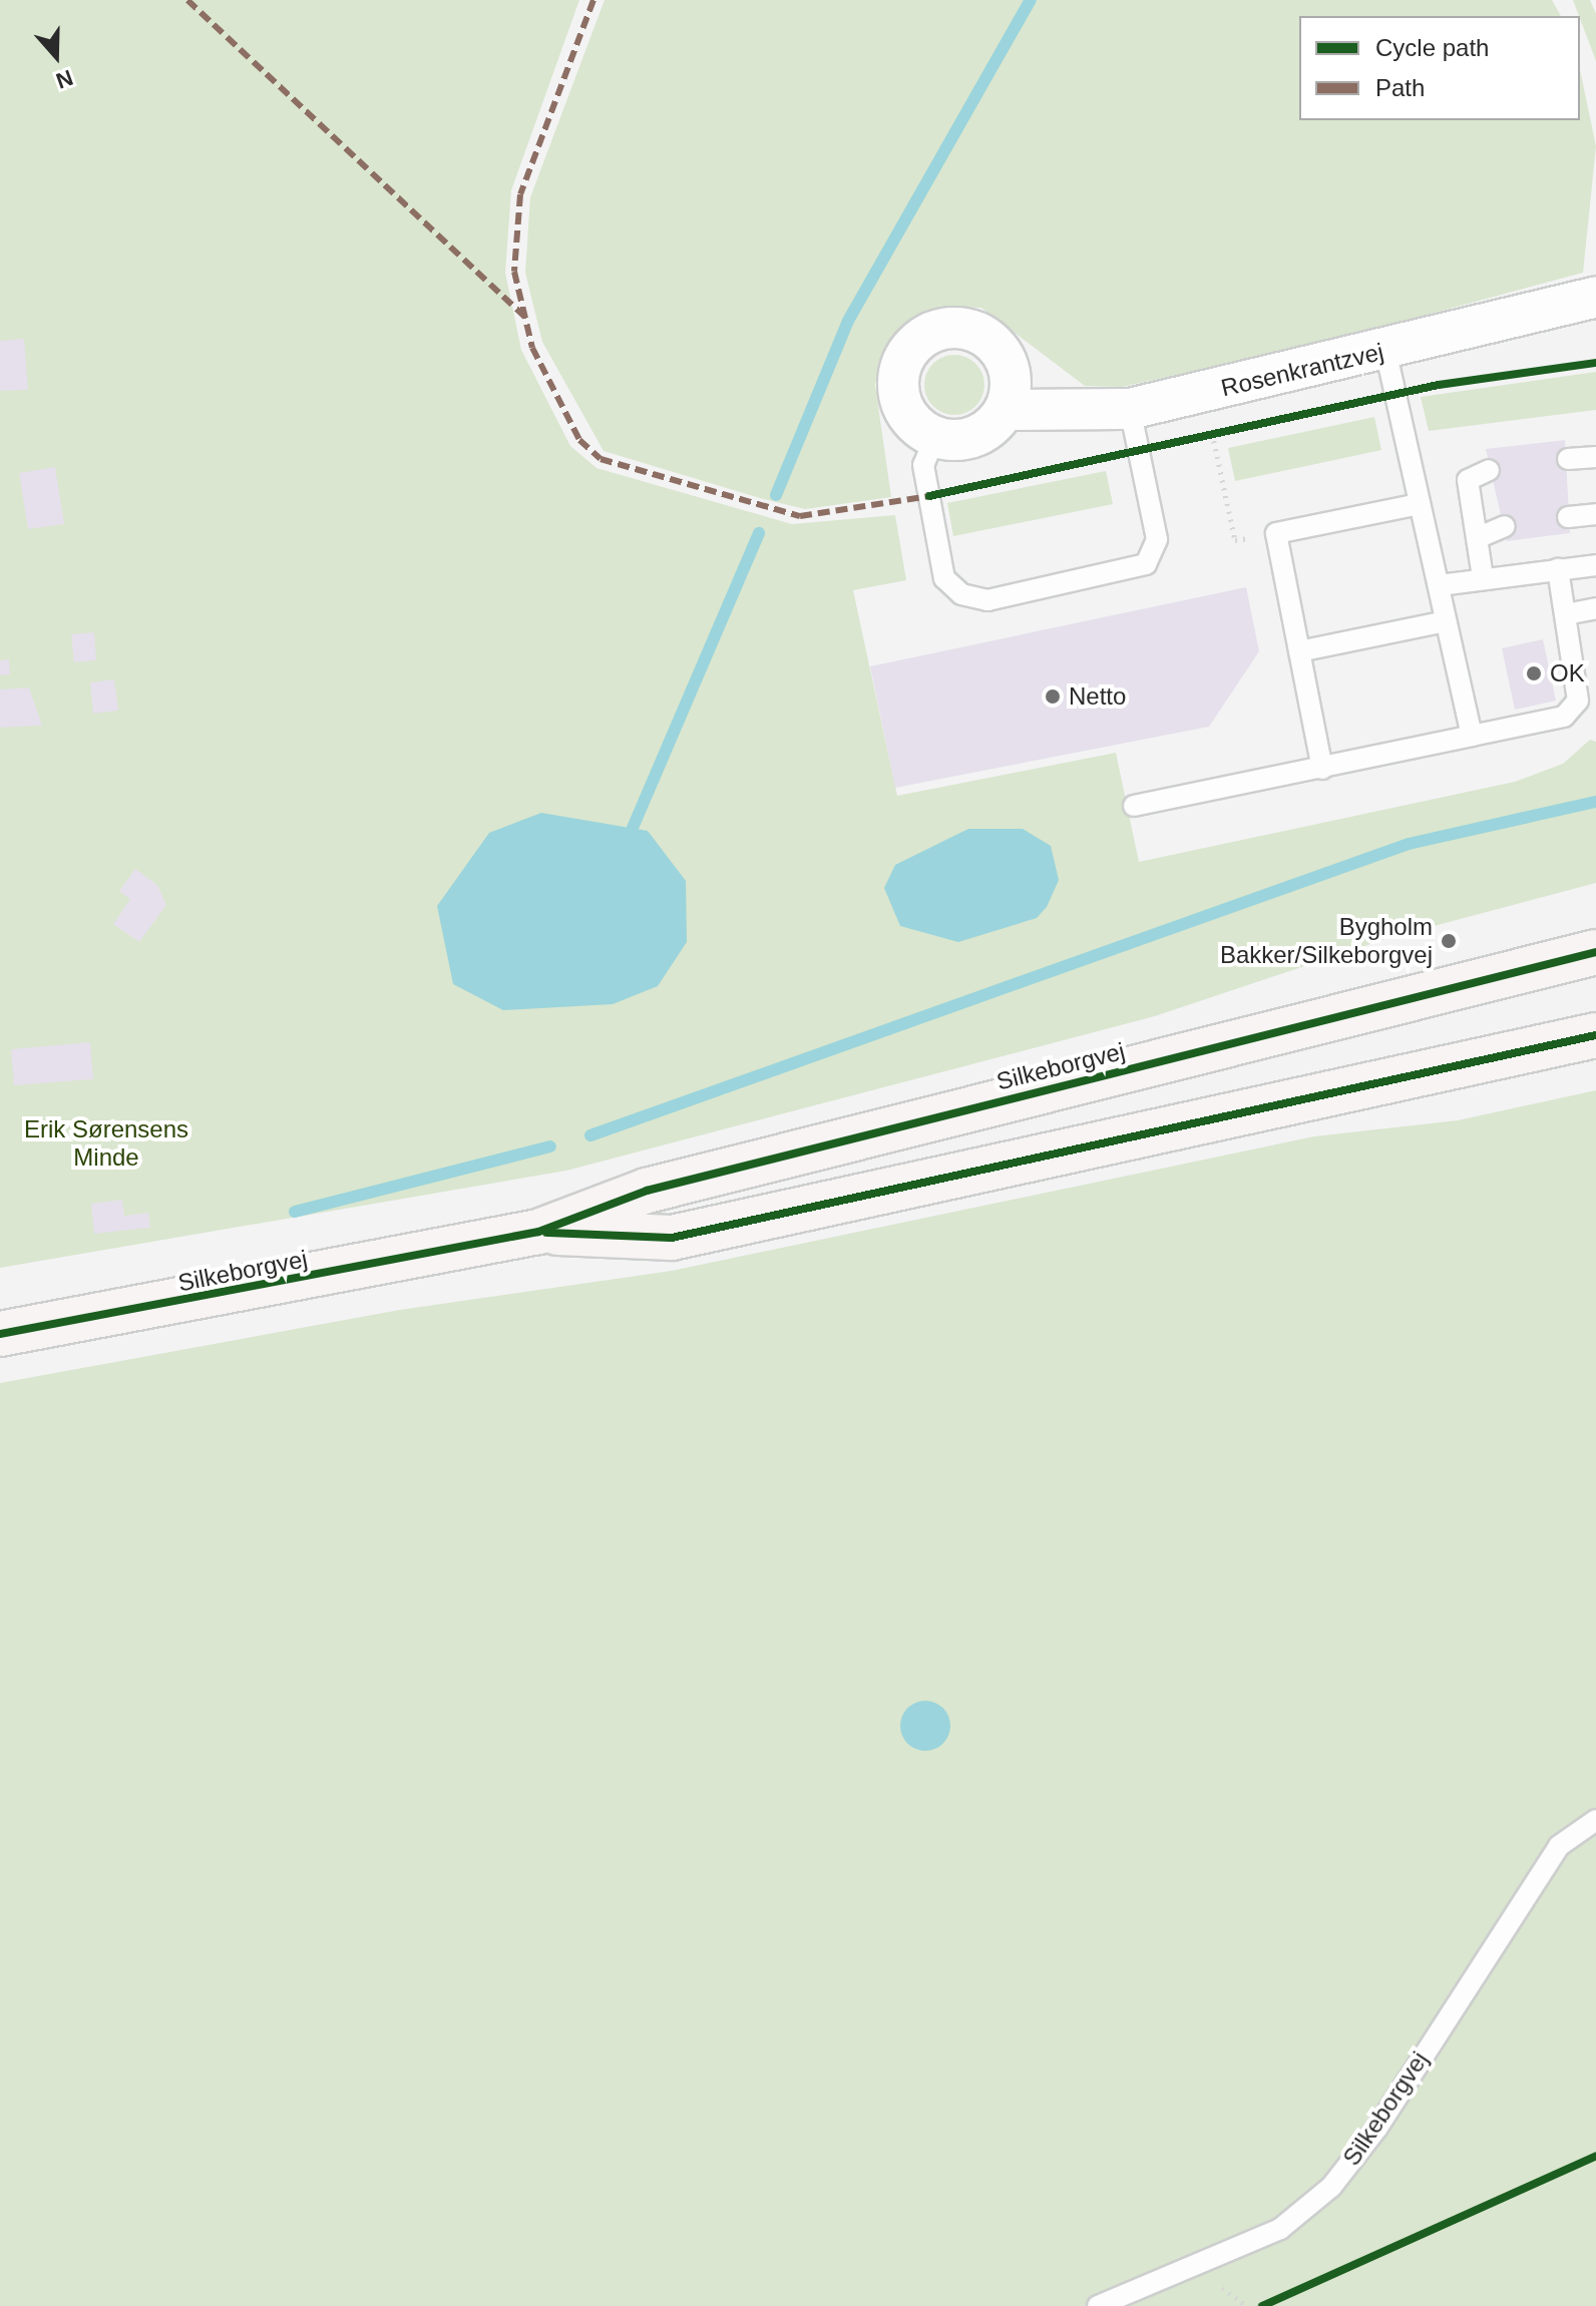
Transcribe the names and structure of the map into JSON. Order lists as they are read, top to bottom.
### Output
{
  "streets": {
    "main road": ["Silkeborgvej"],
    "street": ["Rosenkrantzvej"]
  },
  "parks": ["Erik Sørensens Minde"],
  "places": ["OK", "Netto", "Bygholm Bakker/Silkeborgvej"],
  "legend": ["Cycle path", "Path"],
  "north": "bottom"
}
